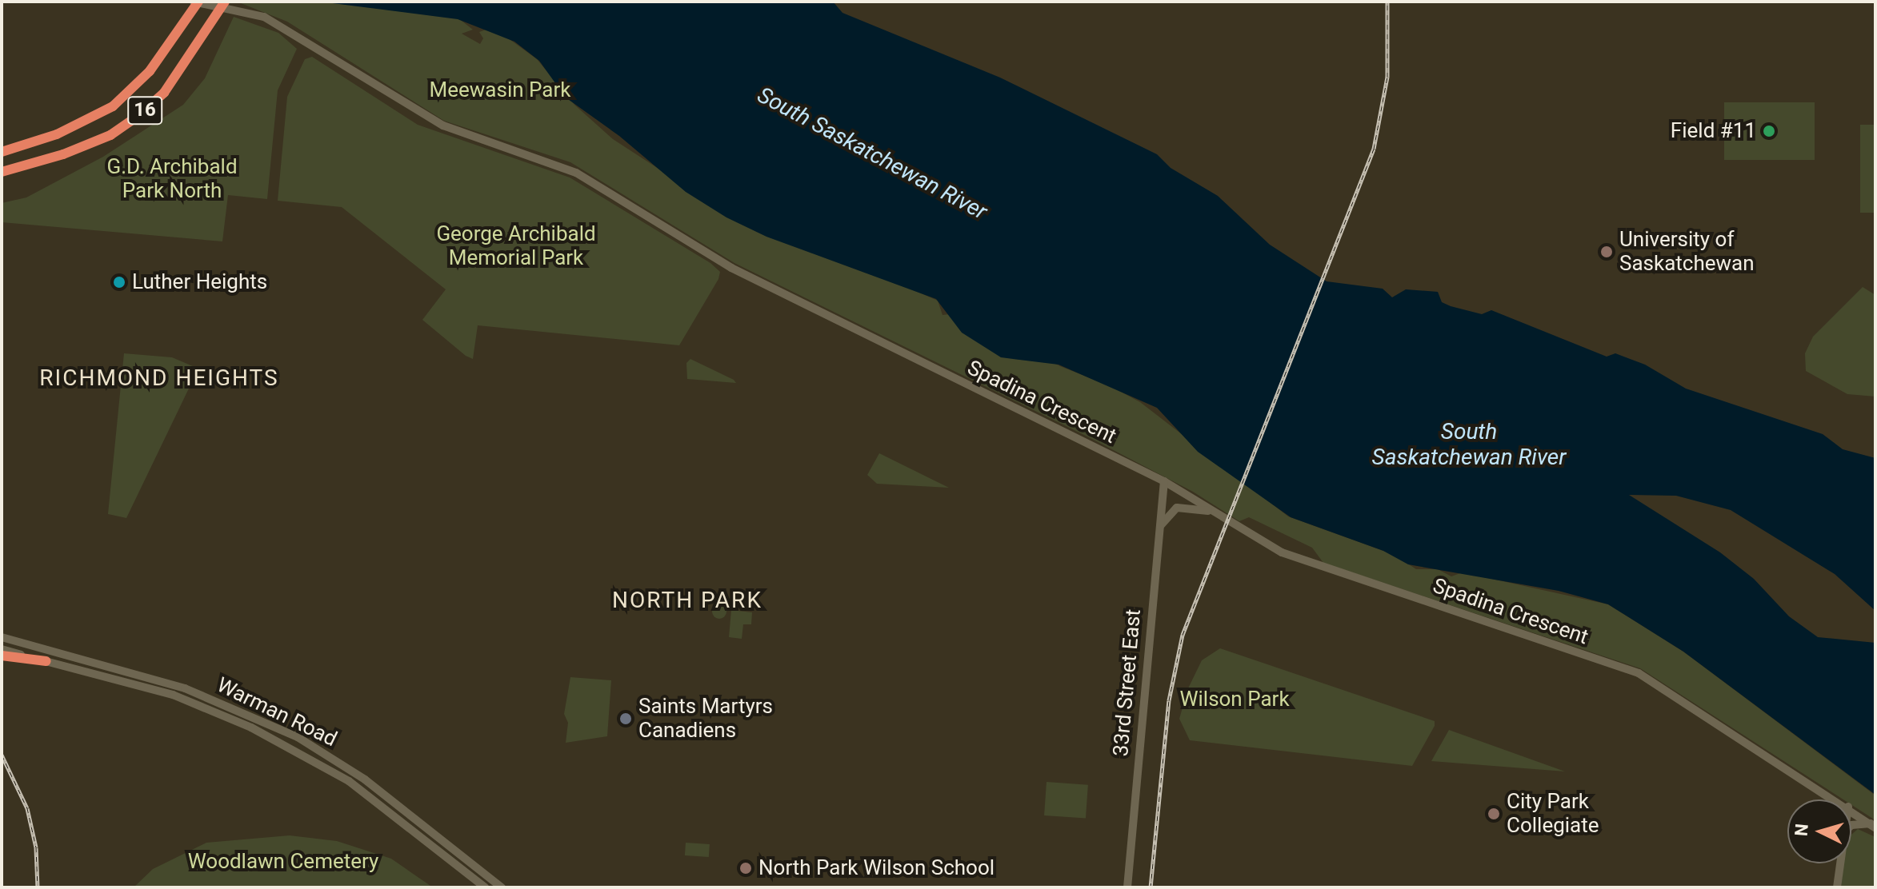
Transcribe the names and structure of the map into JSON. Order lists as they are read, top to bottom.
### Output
{
  "streets": {
    "highway": ["16"],
    "street": ["Spadina Crescent", "33rd Street East", "Warman Road"]
  },
  "crossings": [
    ["16", "Spadina Crescent"],
    ["Spadina Crescent", "33rd Street East"]
  ],
  "districts": ["RICHMOND HEIGHTS", "NORTH PARK"],
  "water": ["South Saskatchewan River"],
  "parks": [
    "Meewasin Park",
    "G.D. Archibald Park North",
    "George Archibald Memorial Park",
    "Wilson Park",
    "Woodlawn Cemetery"
  ],
  "places": [
    "Field #11",
    "University of Saskatchewan",
    "Luther Heights",
    "Saints Martyrs Canadiens",
    "City Park Collegiate",
    "North Park Wilson School"
  ],
  "north": "left"
}
